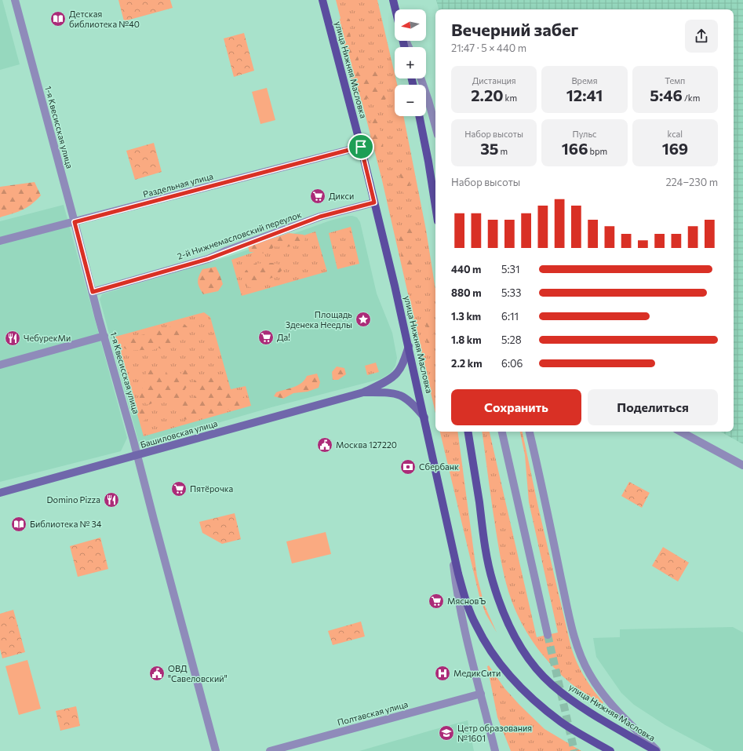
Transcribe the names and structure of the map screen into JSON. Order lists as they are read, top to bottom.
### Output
{
  "streets": {
    "main road": ["улица Нижняя Масловка", "Башиловская улица"],
    "street": [
      "1-я Квесисская улица",
      "Раздельная улица",
      "2-й Нижнемасловский переулок",
      "Полтавская улица"
    ]
  },
  "crossings": [
    ["улица Нижняя Масловка", "Раздельная улица"],
    ["улица Нижняя Масловка", "2-й Нижнемасловский переулок"],
    ["улица Нижняя Масловка", "Башиловская улица"],
    ["улица Нижняя Масловка", "Полтавская улица"],
    ["1-я Квесисская улица", "Раздельная улица"],
    ["1-я Квесисская улица", "2-й Нижнемасловский переулок"],
    ["1-я Квесисская улица", "Башиловская улица"]
  ],
  "places": {
    "library": ["Детская библиотека №40", "Библиотека № 34"],
    "supermarket": [
      "Дикси",
      "Да!",
      "Пятёрочка",
      "МясновЪ"
    ],
    "place": ["Площадь Зденека Неедлы"],
    "restaurant": ["ЧебурекМи", "Domino Pizza"],
    "public building": ["Москва 127220", "ОВД \"Савеловский\""],
    "bank": ["Сбербанк"],
    "hospital": ["МедикСити"],
    "school or university": ["Цетр образования №1601"]
  },
  "north": "left",
  "page": {
    "map_buttons": ["+", "−"],
    "heading": ["Вечерний забег", "21:47 · 5 × 440 m"],
    "stats": [
      ["Дистанция", "2.20 km"],
      ["Время", "12:41"],
      ["Темп", "5:46 /km"],
      ["Набор высоты", "35 m"],
      ["Пульс", "166 bpm"],
      ["kcal", "169"]
    ],
    "chart": ["Набор высоты", "224–230 m"],
    "list": [
      {
        "name": "440 m",
        "note": "5:31"
      },
      {
        "name": "880 m",
        "note": "5:33"
      },
      {
        "name": "1.3 km",
        "note": "6:11"
      },
      {
        "name": "1.8 km",
        "note": "5:28"
      },
      {
        "name": "2.2 km",
        "note": "6:06"
      }
    ],
    "buttons": ["Сохранить", "Поделиться"]
  }
}
